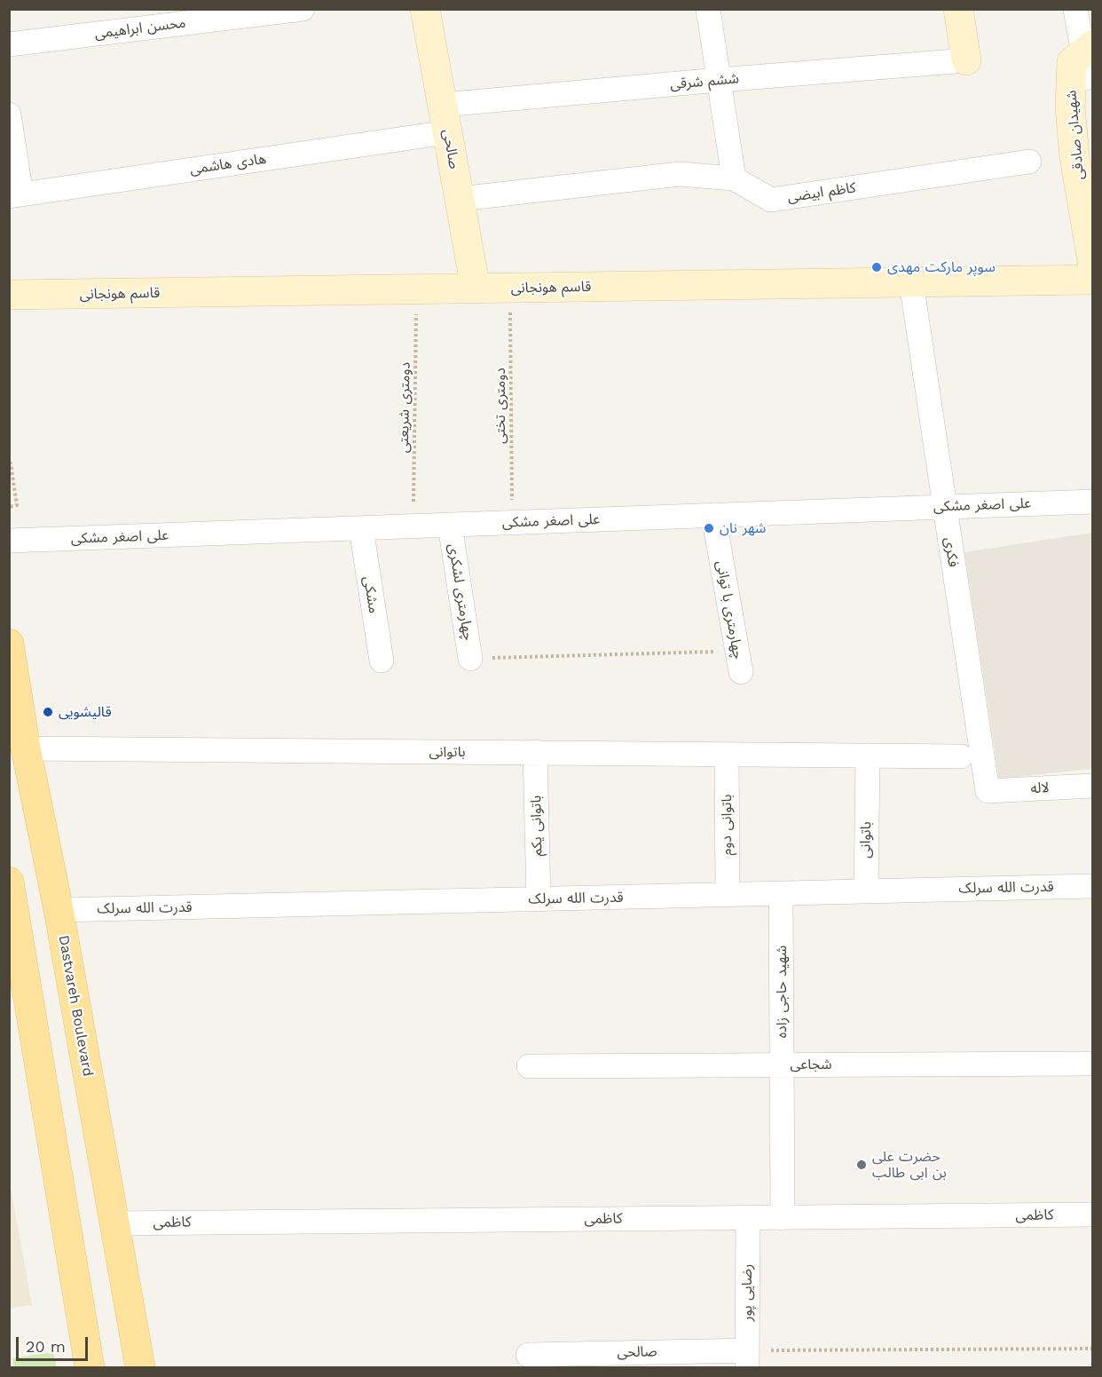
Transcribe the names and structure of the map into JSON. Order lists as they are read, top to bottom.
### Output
{
  "streets": {
    "main road": ["Dastvareh Boulevard"],
    "street": [
      "محسن ابراهیمی",
      "ششم شرقی",
      "شهیدان صادقی",
      "صالحی",
      "هادی هاشمی",
      "کاظم ابیضی",
      "قاسم هونجانی",
      "علی اصغر مشکی",
      "فکری",
      "چهارمتری لشکری",
      "مشکی",
      "چهارمتری با توانی",
      "باتوانی",
      "لاله",
      "باتوانی دوم",
      "باتوانی یکم",
      "قدرت الله سرلک",
      "شهید حاجی زاده",
      "شجاعی",
      "کاظمی",
      "رضایی پور"
    ],
    "path": ["دومتری تختی", "دومتری شریعتی"]
  },
  "crossings": [
    ["ششم شرقی", "صالحی"],
    ["ششم شرقی", "هادی هاشمی"],
    ["صالحی", "هادی هاشمی"],
    ["صالحی", "کاظم ابیضی"],
    ["صالحی", "قاسم هونجانی"],
    ["صالحی", "رضایی پور"],
    ["قاسم هونجانی", "دومتری تختی"],
    ["قاسم هونجانی", "دومتری شریعتی"],
    ["قاسم هونجانی", "فکری"],
    ["دومتری تختی", "علی اصغر مشکی"],
    ["دومتری شریعتی", "علی اصغر مشکی"],
    ["علی اصغر مشکی", "فکری"],
    ["علی اصغر مشکی", "چهارمتری لشکری"],
    ["علی اصغر مشکی", "مشکی"],
    ["علی اصغر مشکی", "چهارمتری با توانی"],
    ["فکری", "لاله"],
    ["باتوانی", "باتوانی دوم"],
    ["باتوانی", "باتوانی یکم"],
    ["باتوانی", "قدرت الله سرلک"],
    ["باتوانی", "Dastvareh Boulevard"],
    ["باتوانی دوم", "قدرت الله سرلک"],
    ["باتوانی یکم", "قدرت الله سرلک"],
    ["قدرت الله سرلک", "شهید حاجی زاده"],
    ["قدرت الله سرلک", "Dastvareh Boulevard"],
    ["شهید حاجی زاده", "شجاعی"],
    ["شهید حاجی زاده", "کاظمی"],
    ["Dastvareh Boulevard", "کاظمی"],
    ["کاظمی", "رضایی پور"]
  ],
  "places": [
    "سوپر مارکت مهدی",
    "شهر نان",
    "قالیشویی",
    "حضرت علی بن ابی طالب"
  ],
  "scale_bar": "20 m"
}
